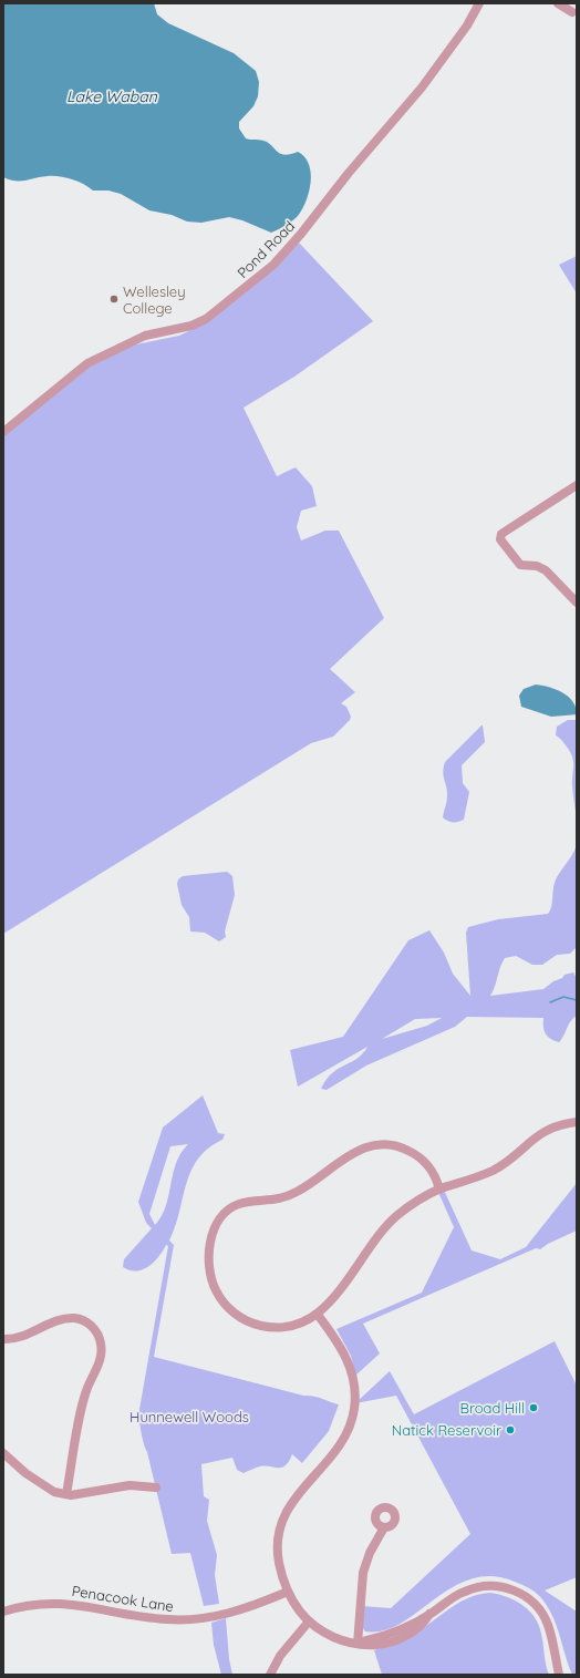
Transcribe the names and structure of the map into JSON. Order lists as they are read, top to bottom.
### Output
{
  "streets": {
    "street": ["Pond Road", "Penacook Lane"]
  },
  "water": ["Lake Waban"],
  "parks": ["Hunnewell Woods"],
  "places": ["Wellesley College", "Broad Hill", "Natick Reservoir"]
}
